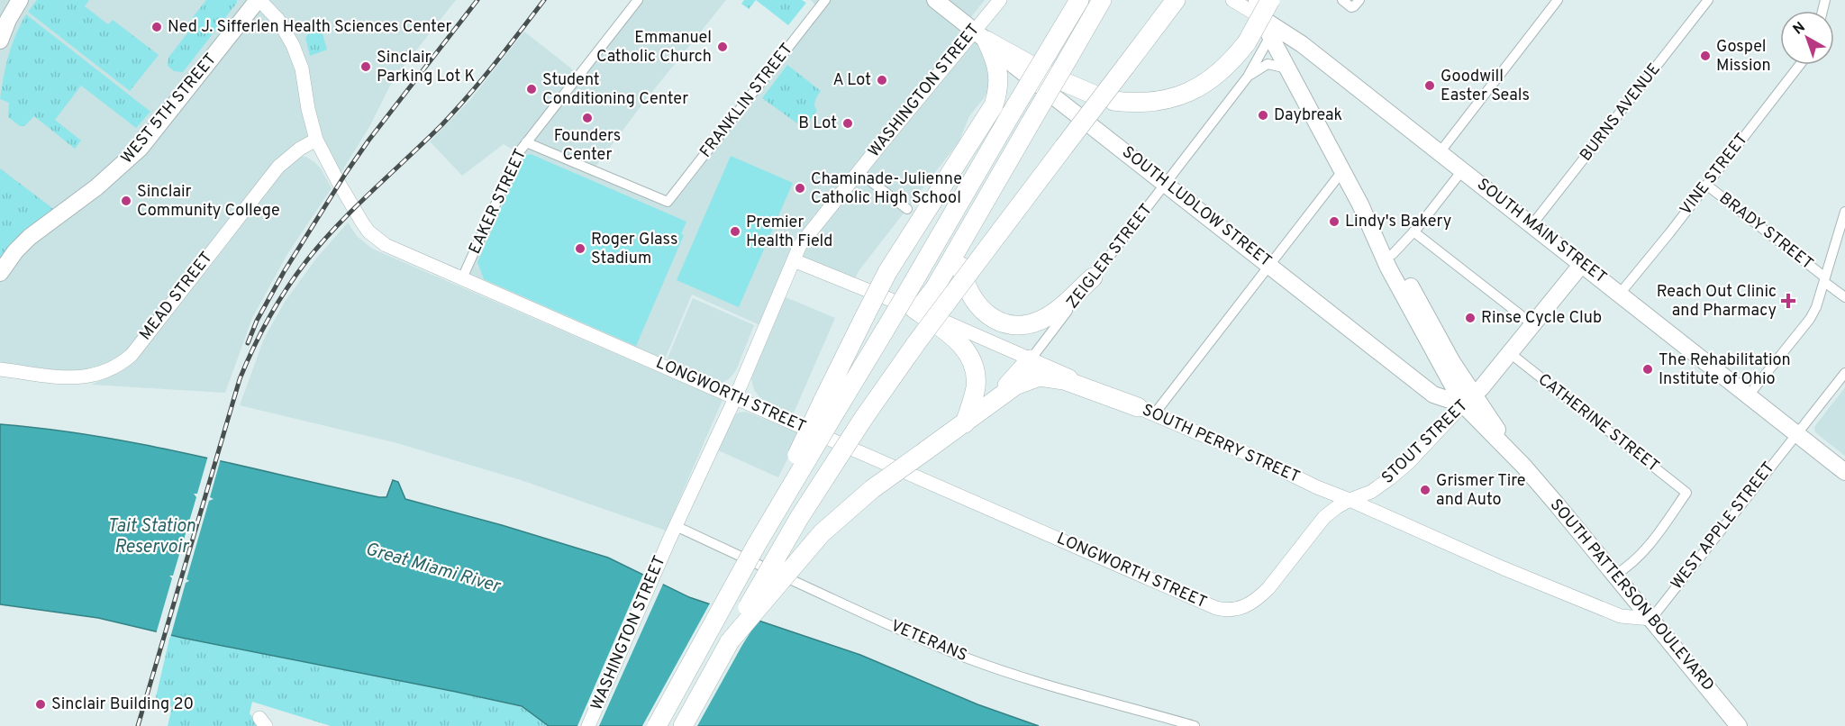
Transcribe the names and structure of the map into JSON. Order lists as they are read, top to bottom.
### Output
{
  "streets": {
    "main road": [
      "WEST 5TH STREET",
      "SOUTH LUDLOW STREET",
      "SOUTH MAIN STREET",
      "STOUT STREET",
      "SOUTH PATTERSON BOULEVARD"
    ],
    "street": [
      "WASHINGTON STREET",
      "FRANKLIN STREET",
      "BURNS AVENUE",
      "VINE STREET",
      "EAKER STREET",
      "BRADY STREET",
      "ZEIGLER STREET",
      "MEAD STREET",
      "LONGWORTH STREET",
      "CATHERINE STREET",
      "SOUTH PERRY STREET",
      "WEST APPLE STREET",
      "VETERANS"
    ]
  },
  "crossings": [
    ["WASHINGTON STREET", "SOUTH LUDLOW STREET"],
    ["WASHINGTON STREET", "LONGWORTH STREET"],
    ["WASHINGTON STREET", "SOUTH PERRY STREET"],
    ["WASHINGTON STREET", "VETERANS"],
    ["FRANKLIN STREET", "EAKER STREET"],
    ["WEST 5TH STREET", "LONGWORTH STREET"],
    ["BURNS AVENUE", "SOUTH MAIN STREET"],
    ["VINE STREET", "SOUTH MAIN STREET"],
    ["VINE STREET", "BRADY STREET"],
    ["EAKER STREET", "LONGWORTH STREET"],
    ["SOUTH LUDLOW STREET", "ZEIGLER STREET"],
    ["SOUTH LUDLOW STREET", "STOUT STREET"],
    ["SOUTH LUDLOW STREET", "SOUTH PATTERSON BOULEVARD"],
    ["SOUTH MAIN STREET", "STOUT STREET"],
    ["SOUTH MAIN STREET", "WEST APPLE STREET"],
    ["SOUTH MAIN STREET", "SOUTH PATTERSON BOULEVARD"],
    ["ZEIGLER STREET", "SOUTH PERRY STREET"],
    ["ZEIGLER STREET", "SOUTH PATTERSON BOULEVARD"],
    ["MEAD STREET", "LONGWORTH STREET"],
    ["LONGWORTH STREET", "STOUT STREET"],
    ["CATHERINE STREET", "STOUT STREET"],
    ["CATHERINE STREET", "SOUTH PATTERSON BOULEVARD"],
    ["STOUT STREET", "SOUTH PERRY STREET"],
    ["STOUT STREET", "SOUTH PATTERSON BOULEVARD"],
    ["SOUTH PERRY STREET", "WEST APPLE STREET"],
    ["SOUTH PERRY STREET", "SOUTH PATTERSON BOULEVARD"],
    ["WEST APPLE STREET", "SOUTH PATTERSON BOULEVARD"]
  ],
  "water": ["Tait Station Reservoir", "Great Miami River"],
  "places": {
    "other": [
      "Ned J. Sifferlen Health Sciences Center",
      "Emmanuel Catholic Church",
      "Gospel Mission",
      "Sinclair Parking Lot K",
      "A Lot",
      "Goodwill Easter Seals",
      "Student Conditioning Center",
      "Daybreak",
      "Founders Center",
      "B Lot",
      "Chaminade-Julienne Catholic High School",
      "Sinclair Community College",
      "Lindy's Bakery",
      "Premier Health Field",
      "Roger Glass Stadium",
      "Rinse Cycle Club",
      "The Rehabilitation Institute of Ohio",
      "Grismer Tire and Auto",
      "Sinclair Building 20"
    ],
    "health": ["Reach Out Clinic and Pharmacy"]
  },
  "north": "top left"
}
